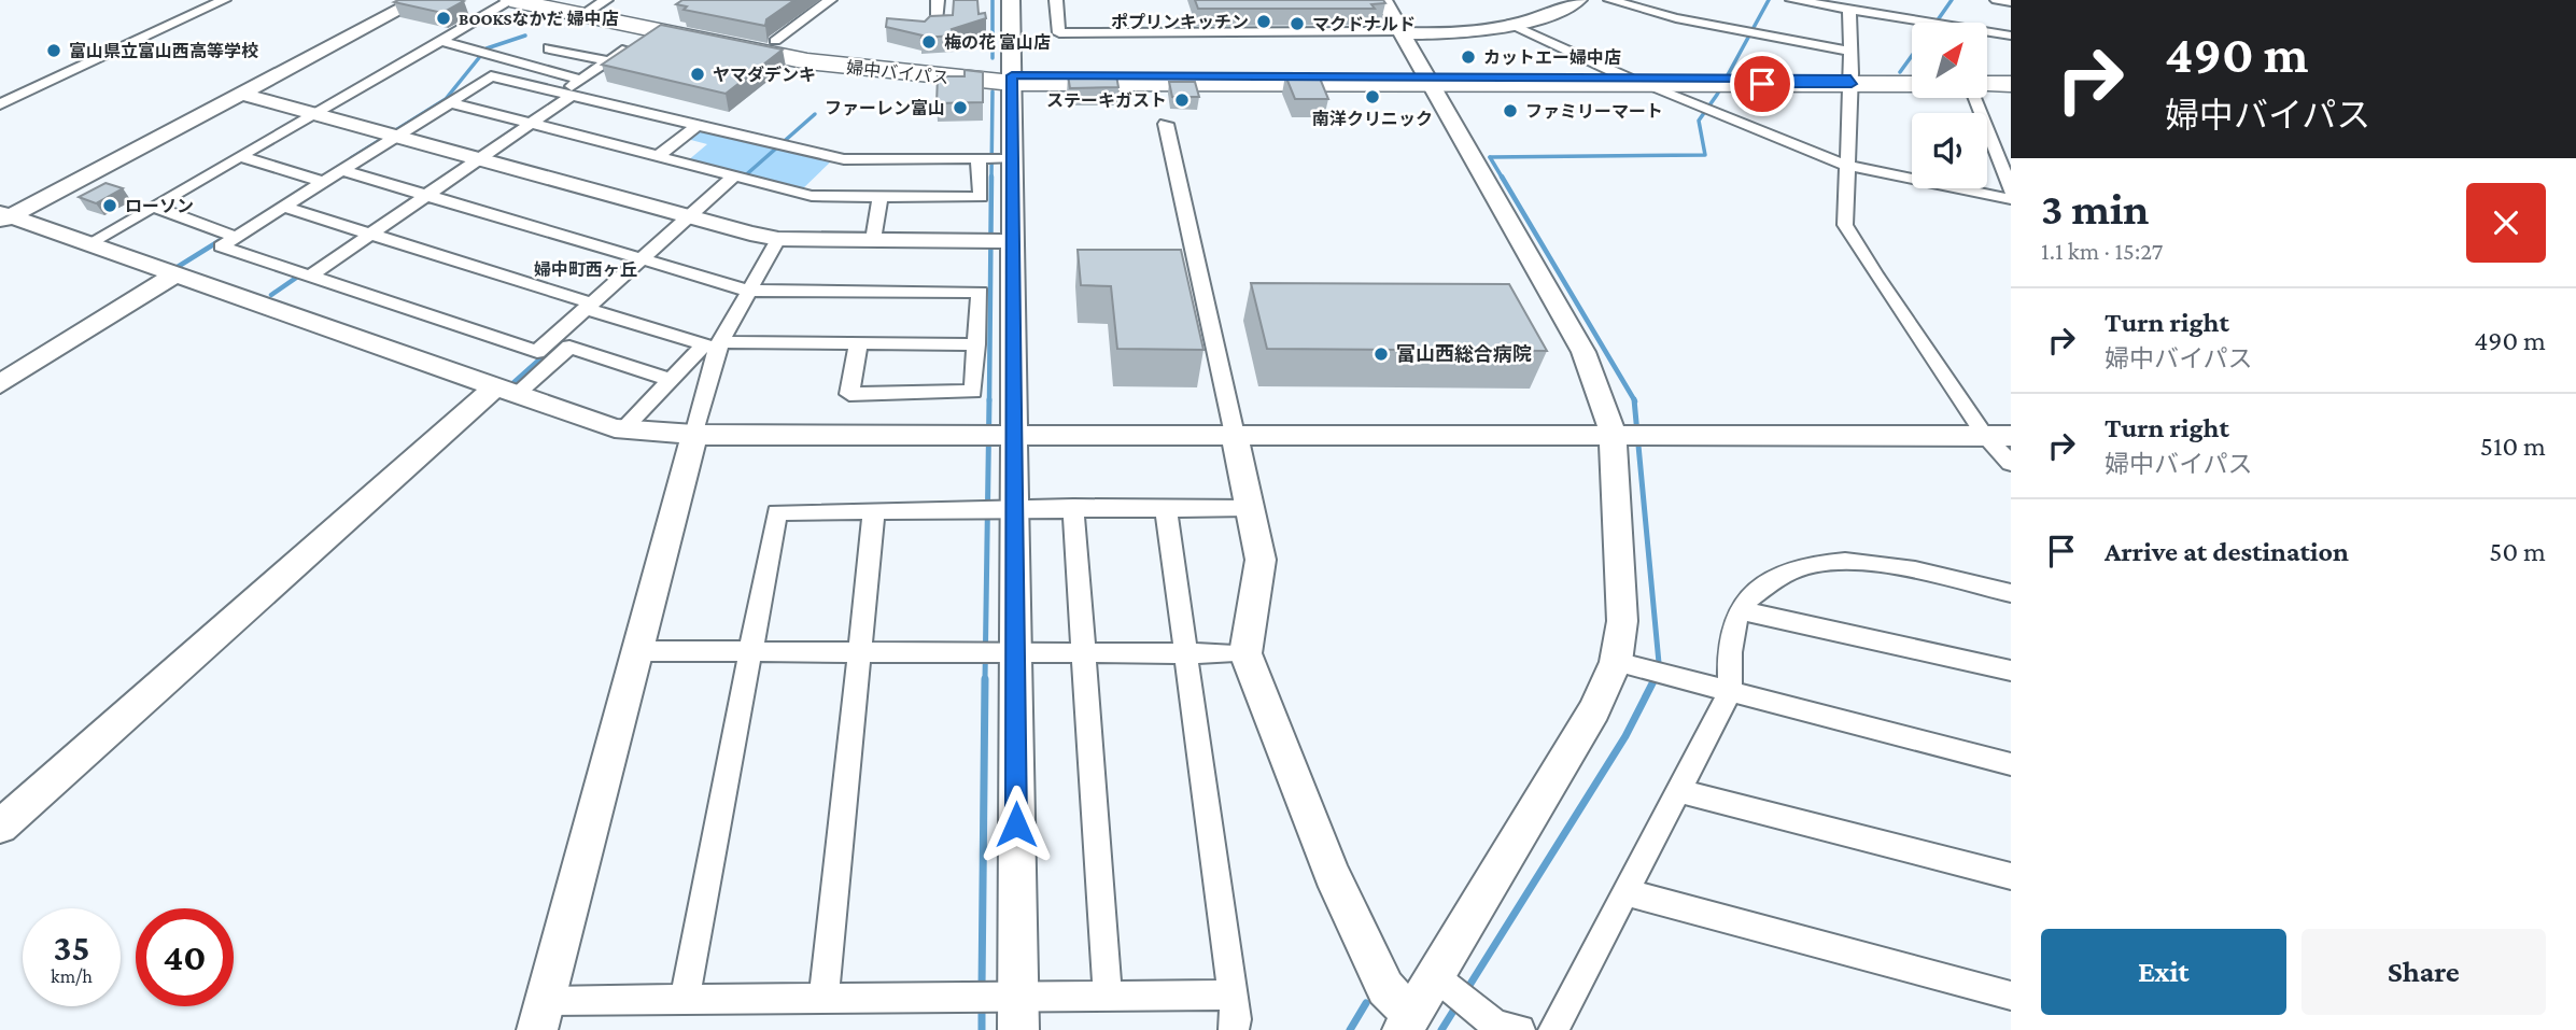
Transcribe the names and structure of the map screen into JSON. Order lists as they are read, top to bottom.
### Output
{
  "streets": {
    "highway": ["婦中バイパス"]
  },
  "districts": ["婦中町西ヶ丘"],
  "places": [
    "BOOKSなかだ 婦中店",
    "ポプリンキッチン",
    "マクドナルド",
    "梅の花 富山店",
    "富山県立富山西高等学校",
    "カットエー婦中店",
    "ヤマダデンキ",
    "南洋クリニック",
    "ステーキガスト",
    "ファーレン富山",
    "ファミリーマート",
    "ローソン",
    "富山西総合病院"
  ],
  "north": "top right",
  "page": {
    "turn": ["490 m", "婦中バイパス"],
    "heading": ["3 min", "1.1 km · 15:27"],
    "list": [
      {
        "name": "Turn right",
        "note": "婦中バイパス",
        "value": "490 m"
      },
      {
        "name": "Turn right",
        "note": "婦中バイパス",
        "value": "510 m"
      },
      {
        "name": "Arrive at destination",
        "value": "50 m"
      }
    ],
    "speed": "35 km/h",
    "limit": "40",
    "buttons": ["Exit", "Share"]
  }
}
